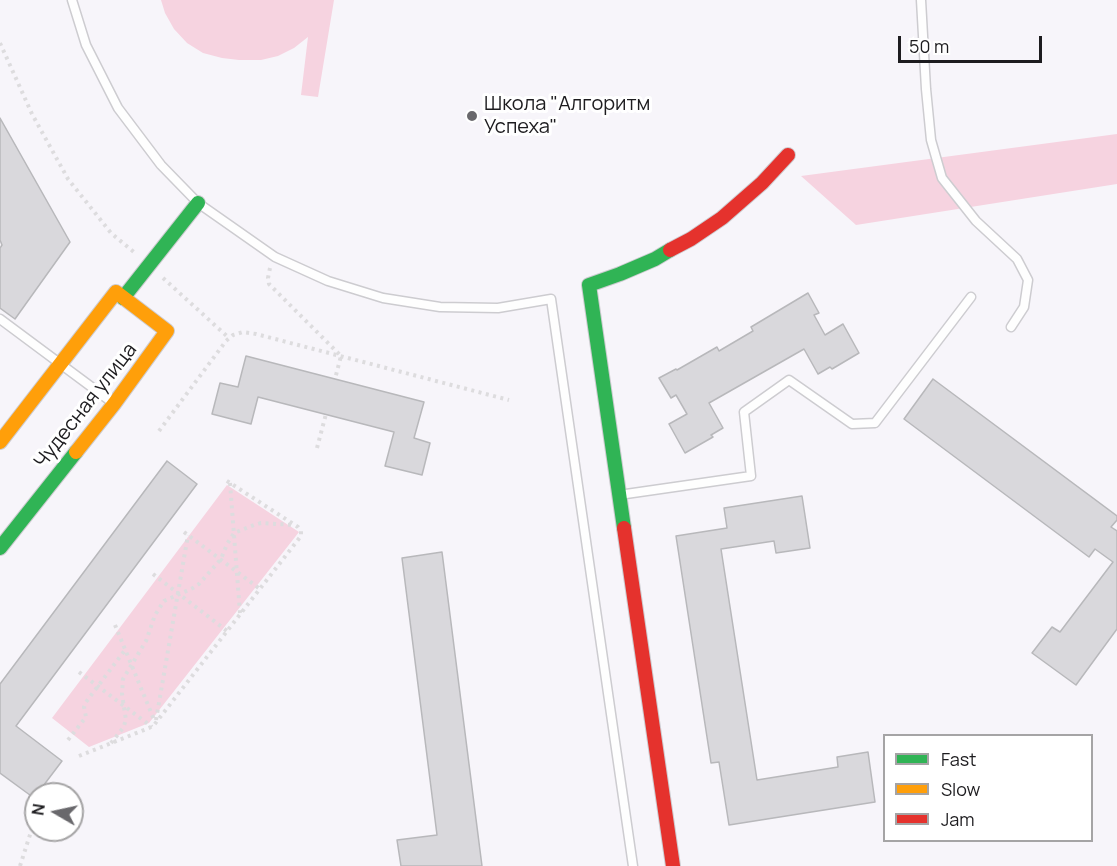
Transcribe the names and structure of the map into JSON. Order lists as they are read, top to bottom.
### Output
{
  "streets": {
    "street": ["Чудесная улица"]
  },
  "places": ["Школа \"Алгоритм Успеха\""],
  "legend": ["Fast", "Slow", "Jam"],
  "scale_bar": "50 m",
  "north": "left"
}
